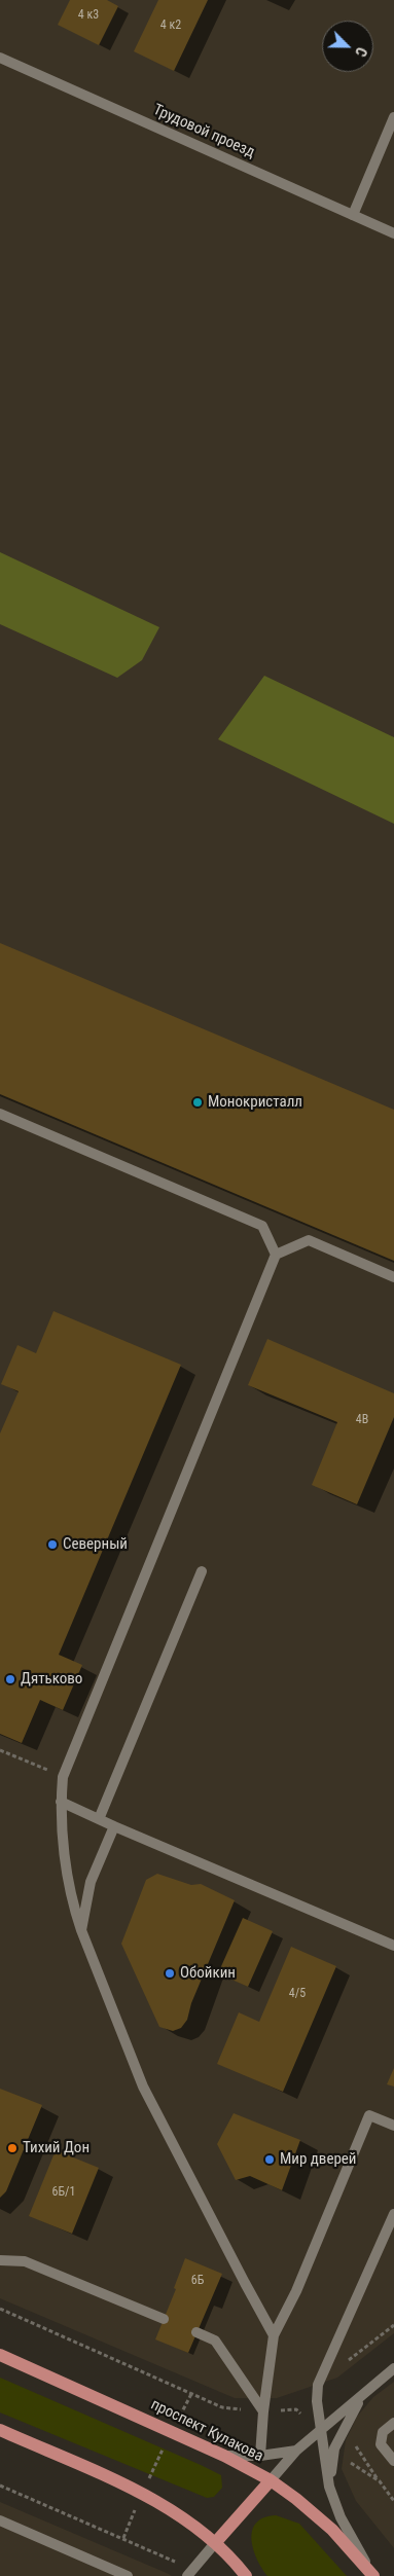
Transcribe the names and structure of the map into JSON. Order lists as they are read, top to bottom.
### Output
{
  "streets": {
    "main road": ["проспект Кулакова"],
    "street": ["Трудовой проезд"]
  },
  "places": [
    "Монокристалл",
    "Северный",
    "Дятьково",
    "Обойкин",
    "Тихий Дон",
    "Мир дверей"
  ],
  "house_numbers": [
    "4 к3",
    "4 к2",
    "4В",
    "4/5",
    "6Б/1",
    "6Б"
  ],
  "north": "bottom right"
}
